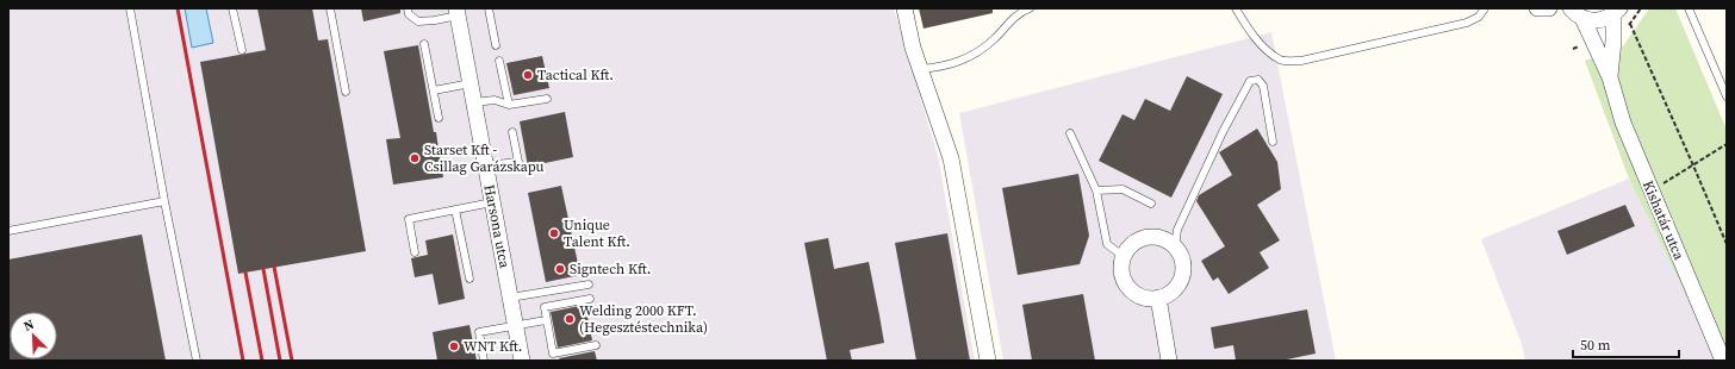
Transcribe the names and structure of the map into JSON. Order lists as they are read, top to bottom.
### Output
{
  "streets": {
    "street": ["Kishatár utca", "Harsona utca"]
  },
  "places": [
    "Tactical Kft.",
    "Starset Kft - Csillag Garázskapu",
    "Unique Talent Kft.",
    "Signtech Kft.",
    "Welding 2000 KFT. (Hegesztéstechnika)",
    "WNT Kft."
  ],
  "scale_bar": "50 m",
  "north": "top left"
}
